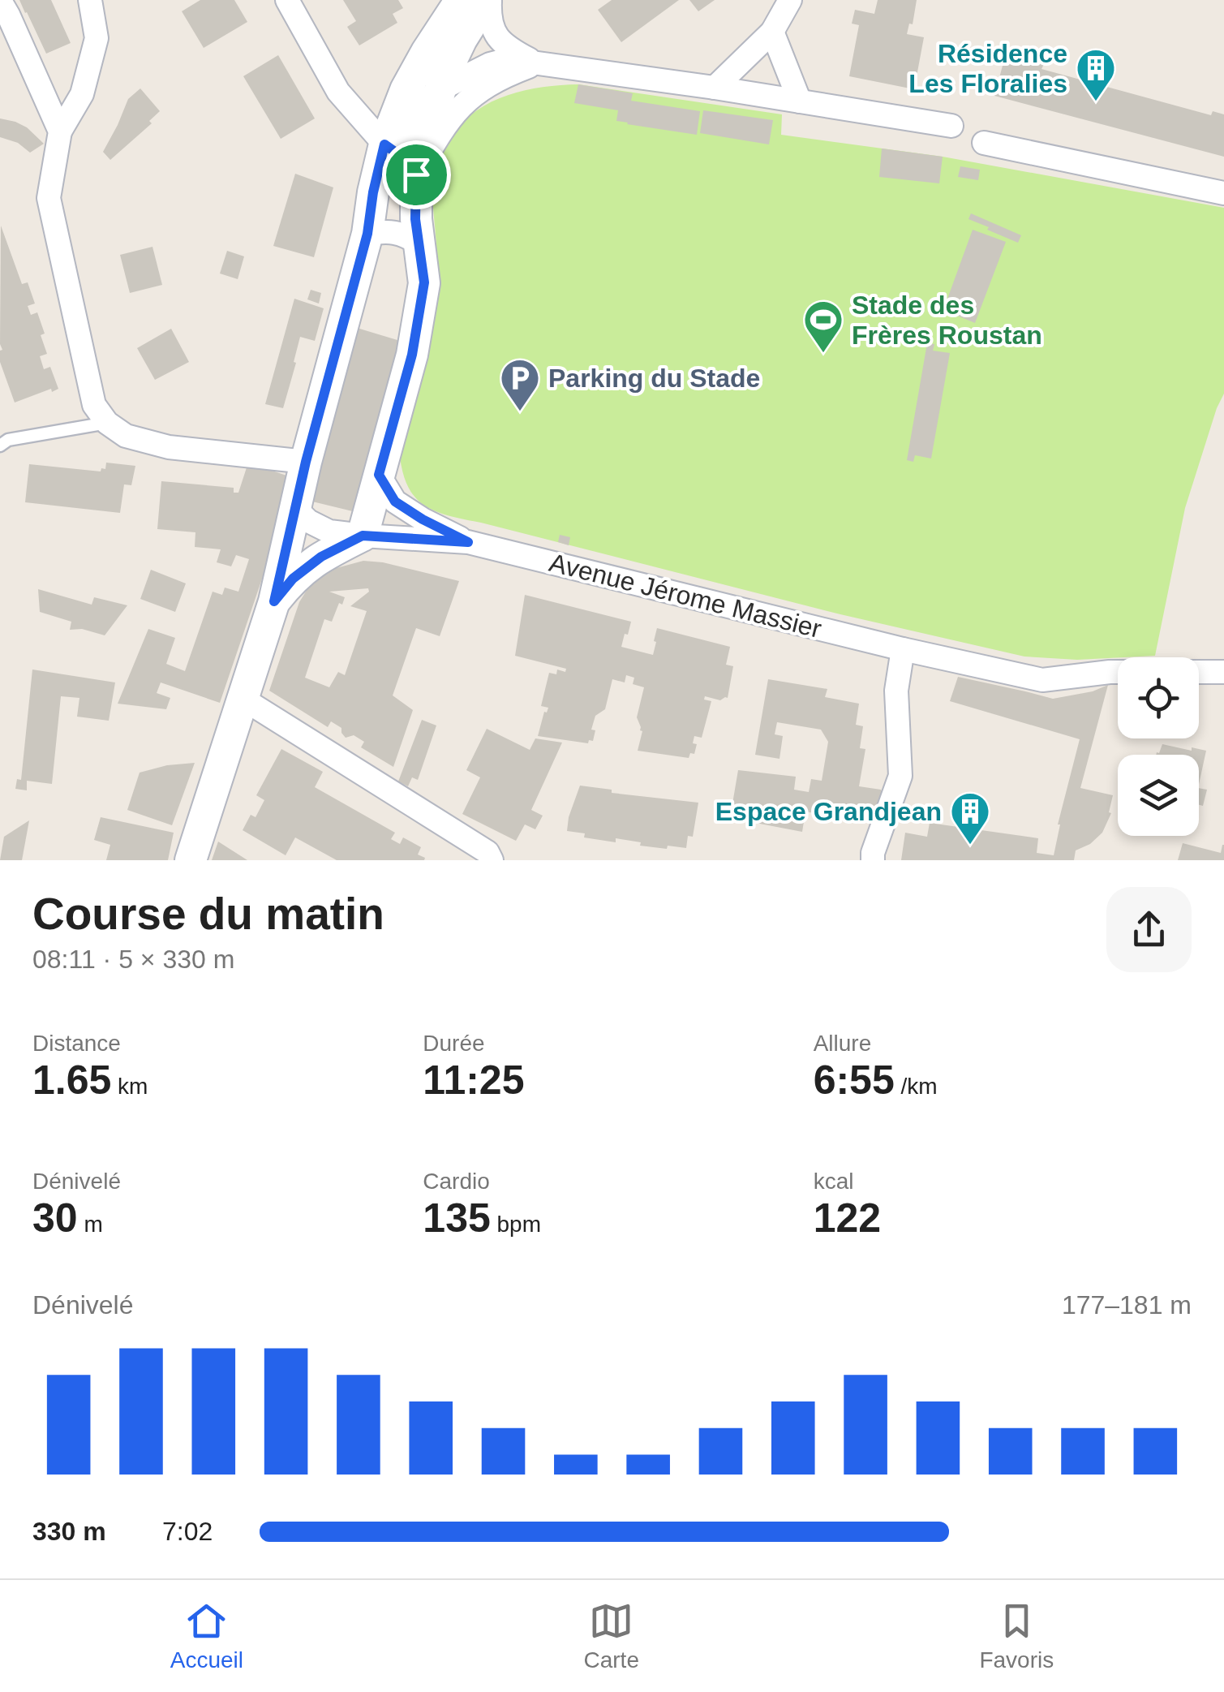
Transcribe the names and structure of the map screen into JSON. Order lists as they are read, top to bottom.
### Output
{
  "streets": {
    "street": ["Avenue Jérome Massier"]
  },
  "places": {
    "building": ["Résidence Les Floralies", "Espace Grandjean"],
    "sports": ["Stade des Frères Roustan"],
    "parking": ["Parking du Stade"]
  },
  "page": {
    "heading": ["Course du matin", "08:11 · 5 × 330 m"],
    "stats": [
      ["Distance", "1.65 km"],
      ["Durée", "11:25"],
      ["Allure", "6:55 /km"],
      ["Dénivelé", "30 m"],
      ["Cardio", "135 bpm"],
      ["kcal", "122"]
    ],
    "chart": ["Dénivelé", "177–181 m"],
    "list": [
      {
        "name": "330 m",
        "note": "7:02"
      }
    ],
    "tabs": ["Accueil", "Carte", "Favoris"]
  }
}
